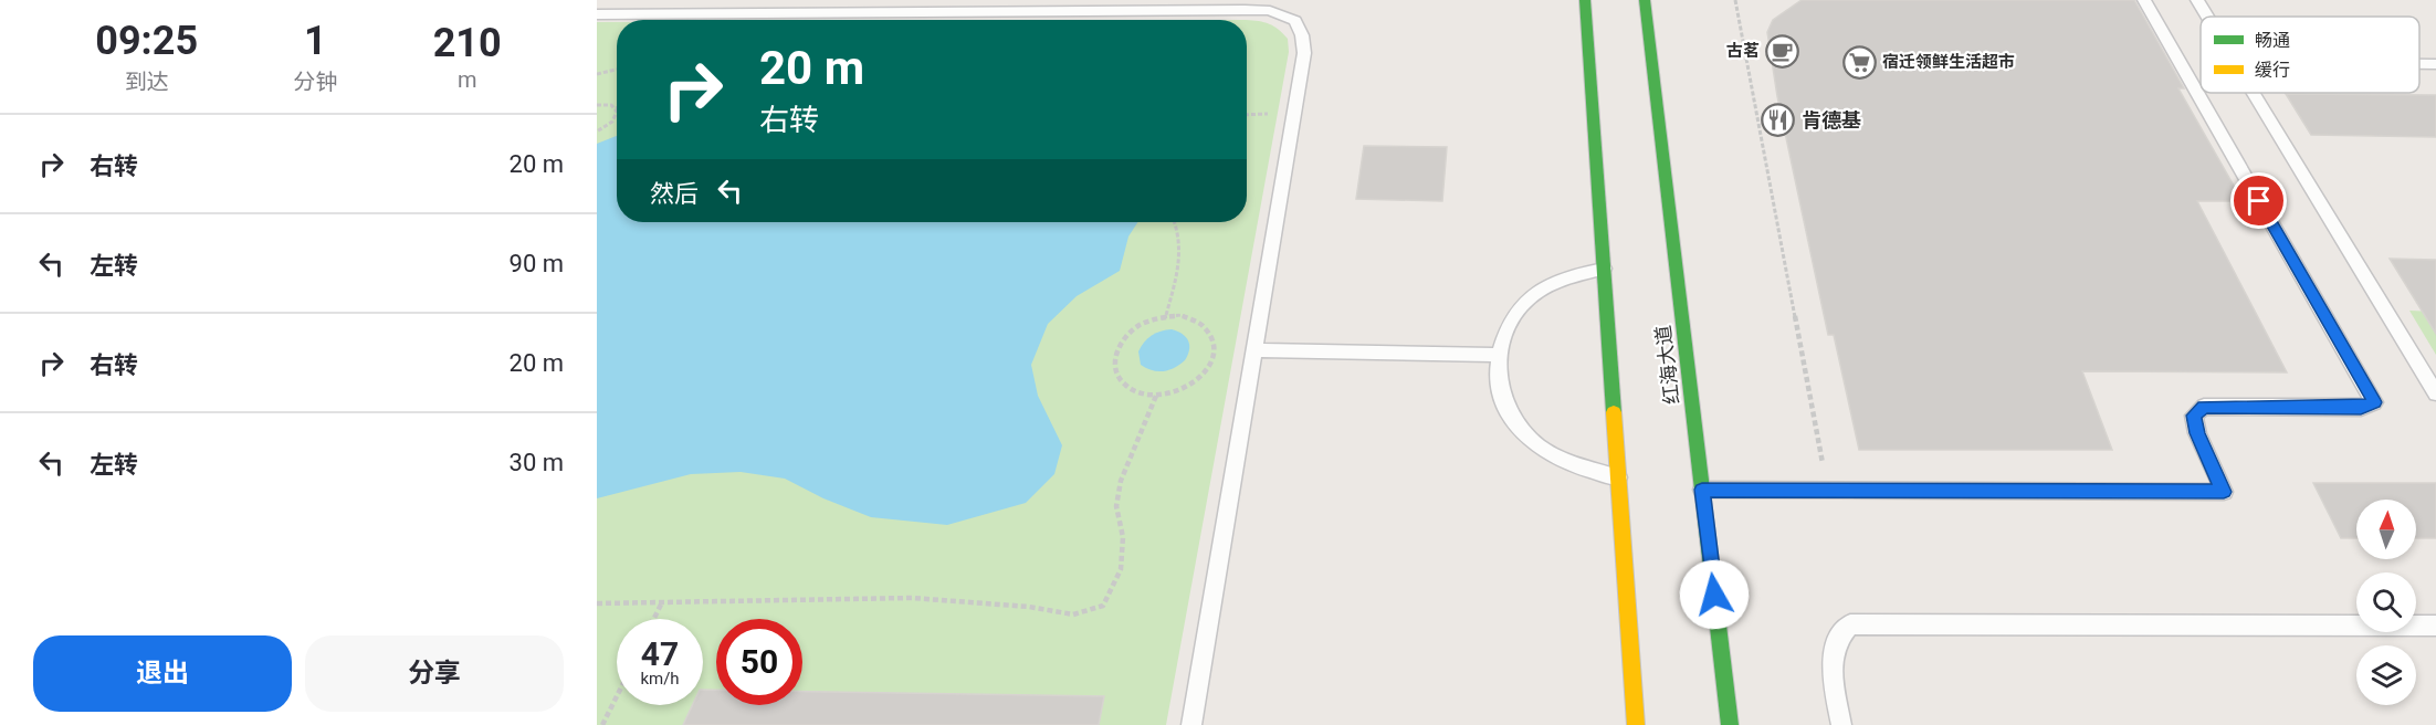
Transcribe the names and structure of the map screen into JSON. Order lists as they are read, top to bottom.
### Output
{
  "streets": {
    "main road": ["红海大道"]
  },
  "places": {
    "cafe": ["古茗"],
    "supermarket": ["宿迁领鲜生活超市"],
    "restaurant": ["肯德基"]
  },
  "legend": ["畅通", "缓行"],
  "north": "top",
  "page": {
    "eta": [
      "09:25",
      "到达",
      "1",
      "分钟",
      "210",
      "m"
    ],
    "turn": ["20 m", "右转"],
    "list": [
      {
        "name": "右转",
        "value": "20 m"
      },
      {
        "name": "左转",
        "value": "90 m"
      },
      {
        "name": "右转",
        "value": "20 m"
      },
      {
        "name": "左转",
        "value": "30 m"
      }
    ],
    "then": "然后",
    "speed": "47 km/h",
    "limit": "50",
    "buttons": ["退出", "分享"]
  }
}
